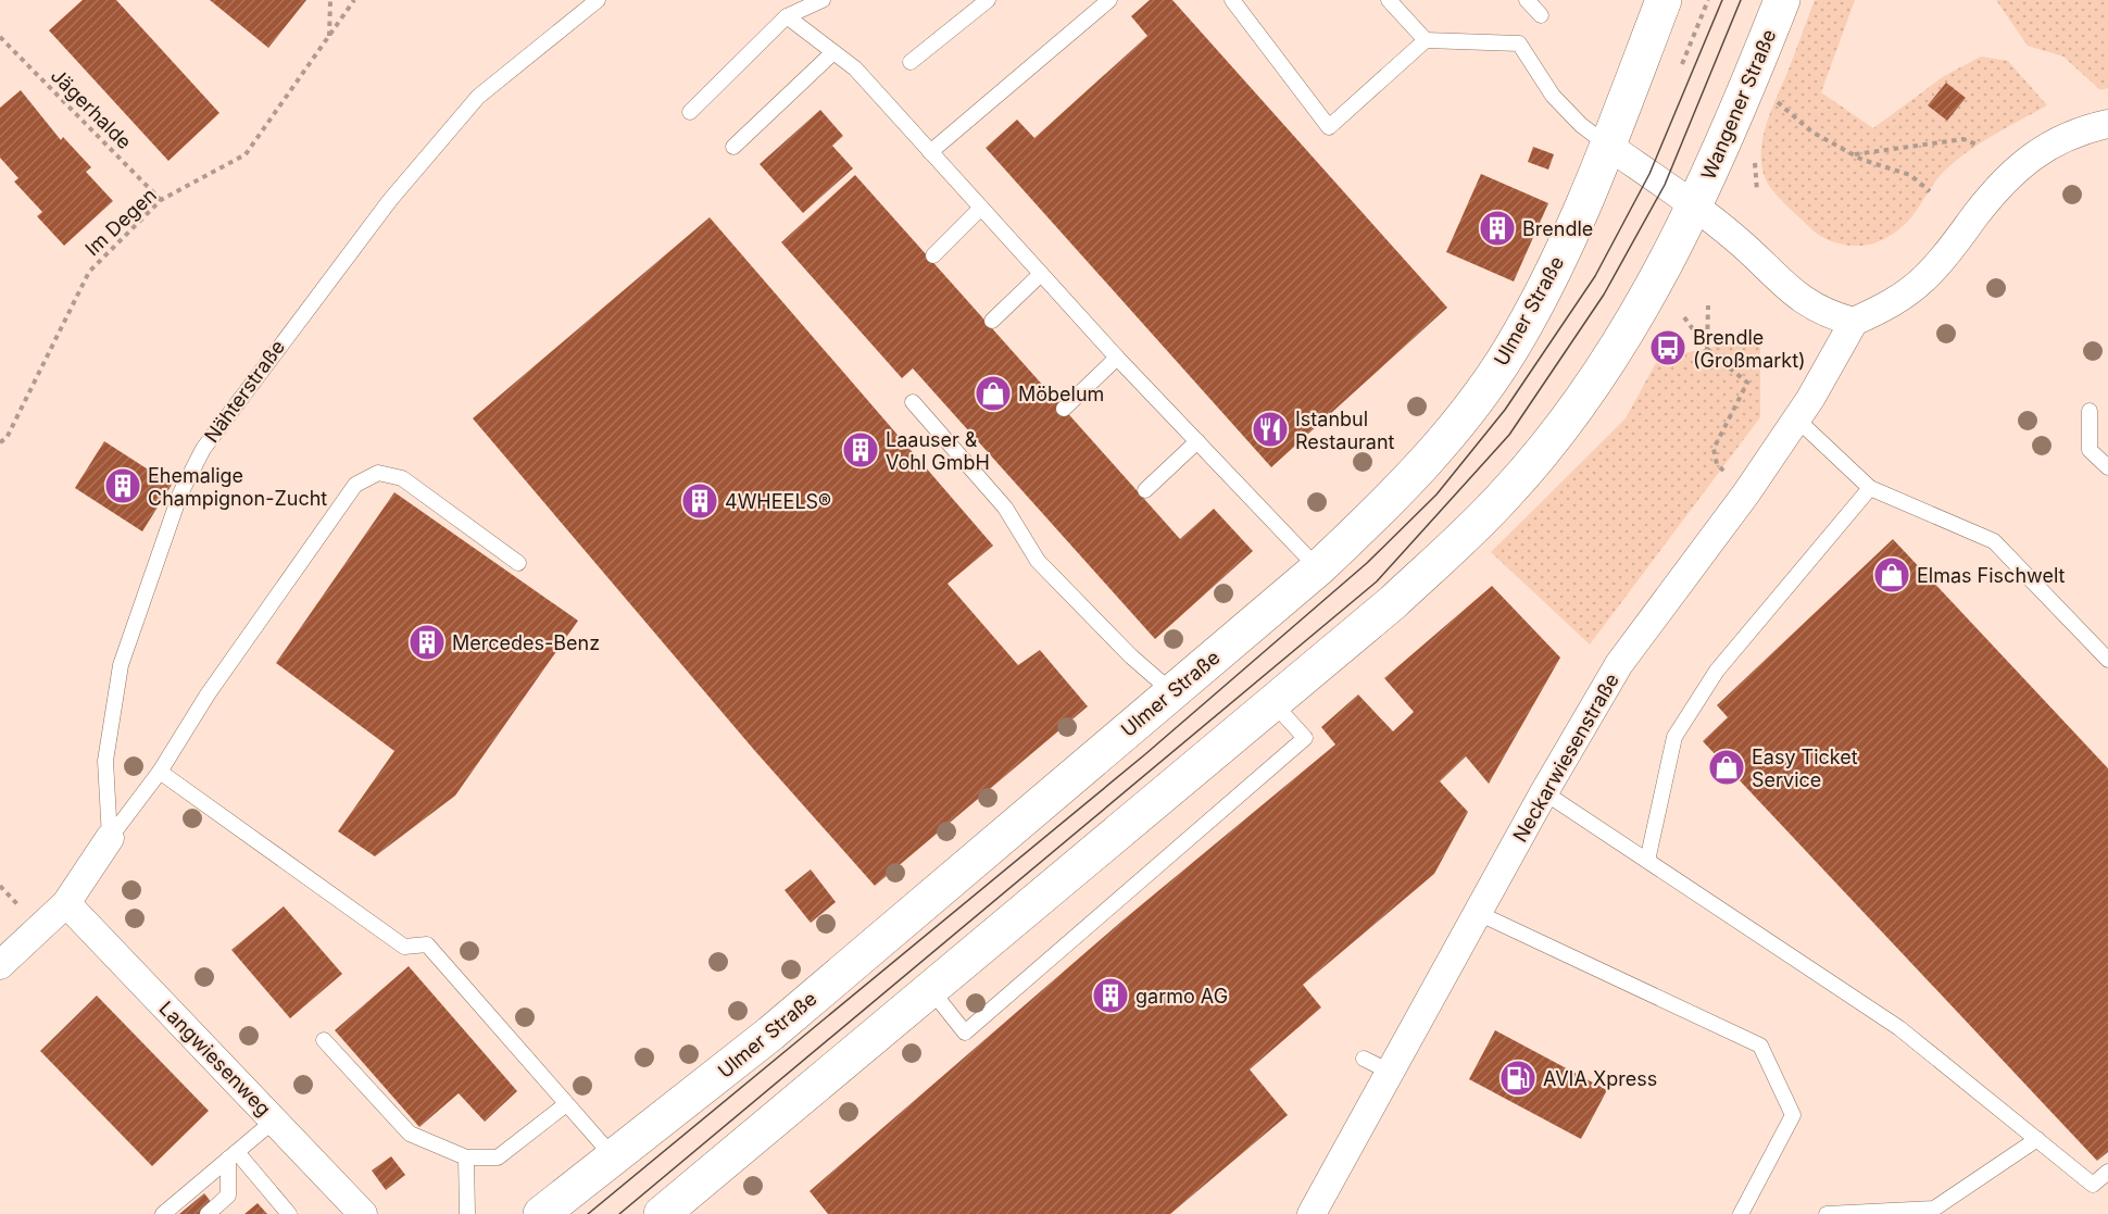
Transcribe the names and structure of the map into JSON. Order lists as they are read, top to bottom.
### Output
{
  "streets": {
    "street": [
      "Wangener Straße",
      "Ulmer Straße",
      "Neckarwiesenstraße",
      "Langwiesenweg"
    ],
    "lane": ["Nähterstraße"],
    "path": ["Jägerhalde", "Im Degen"]
  },
  "crossings": [
    ["Jägerhalde", "Im Degen"]
  ],
  "places": {
    "building": [
      "Brendle",
      "Laauser & Vohl GmbH",
      "Ehemalige Champignon-Zucht",
      "4WHEELS®",
      "Mercedes-Benz",
      "garmo AG"
    ],
    "bus stop": ["Brendle (Großmarkt)"],
    "shop": ["Möbelum", "Elmas Fischwelt", "Easy Ticket Service"],
    "restaurant": ["Istanbul Restaurant"],
    "fuel station": ["AVIA Xpress"]
  }
}
